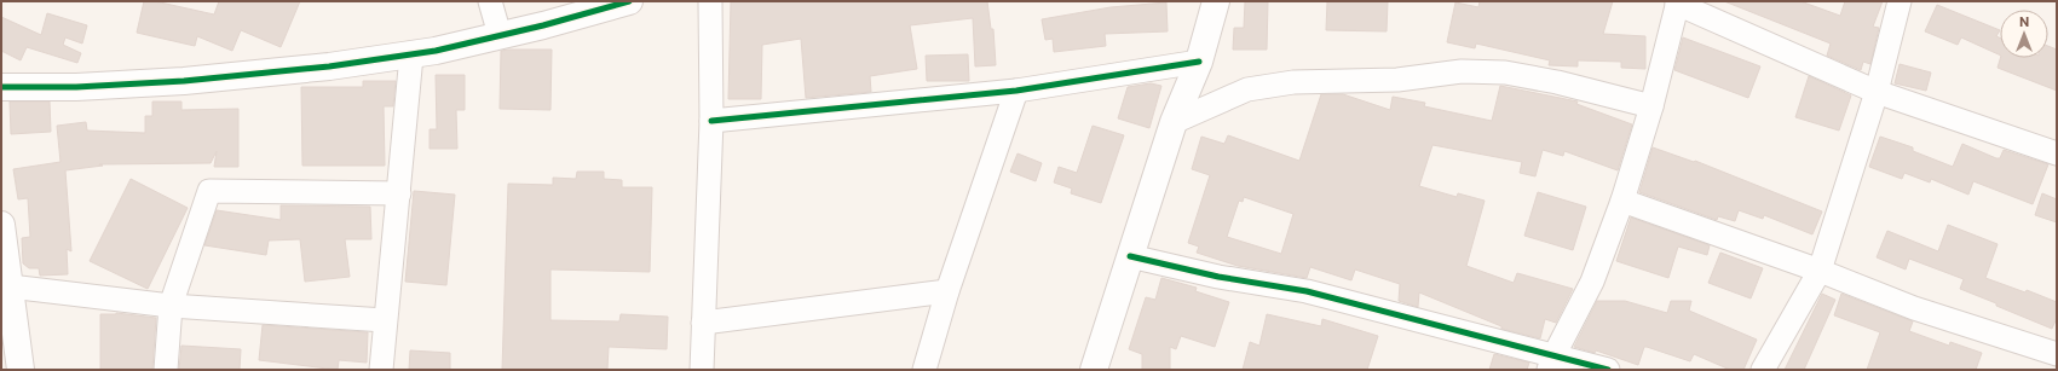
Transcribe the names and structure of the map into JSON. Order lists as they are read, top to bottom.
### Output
{
  "north": "top"
}
